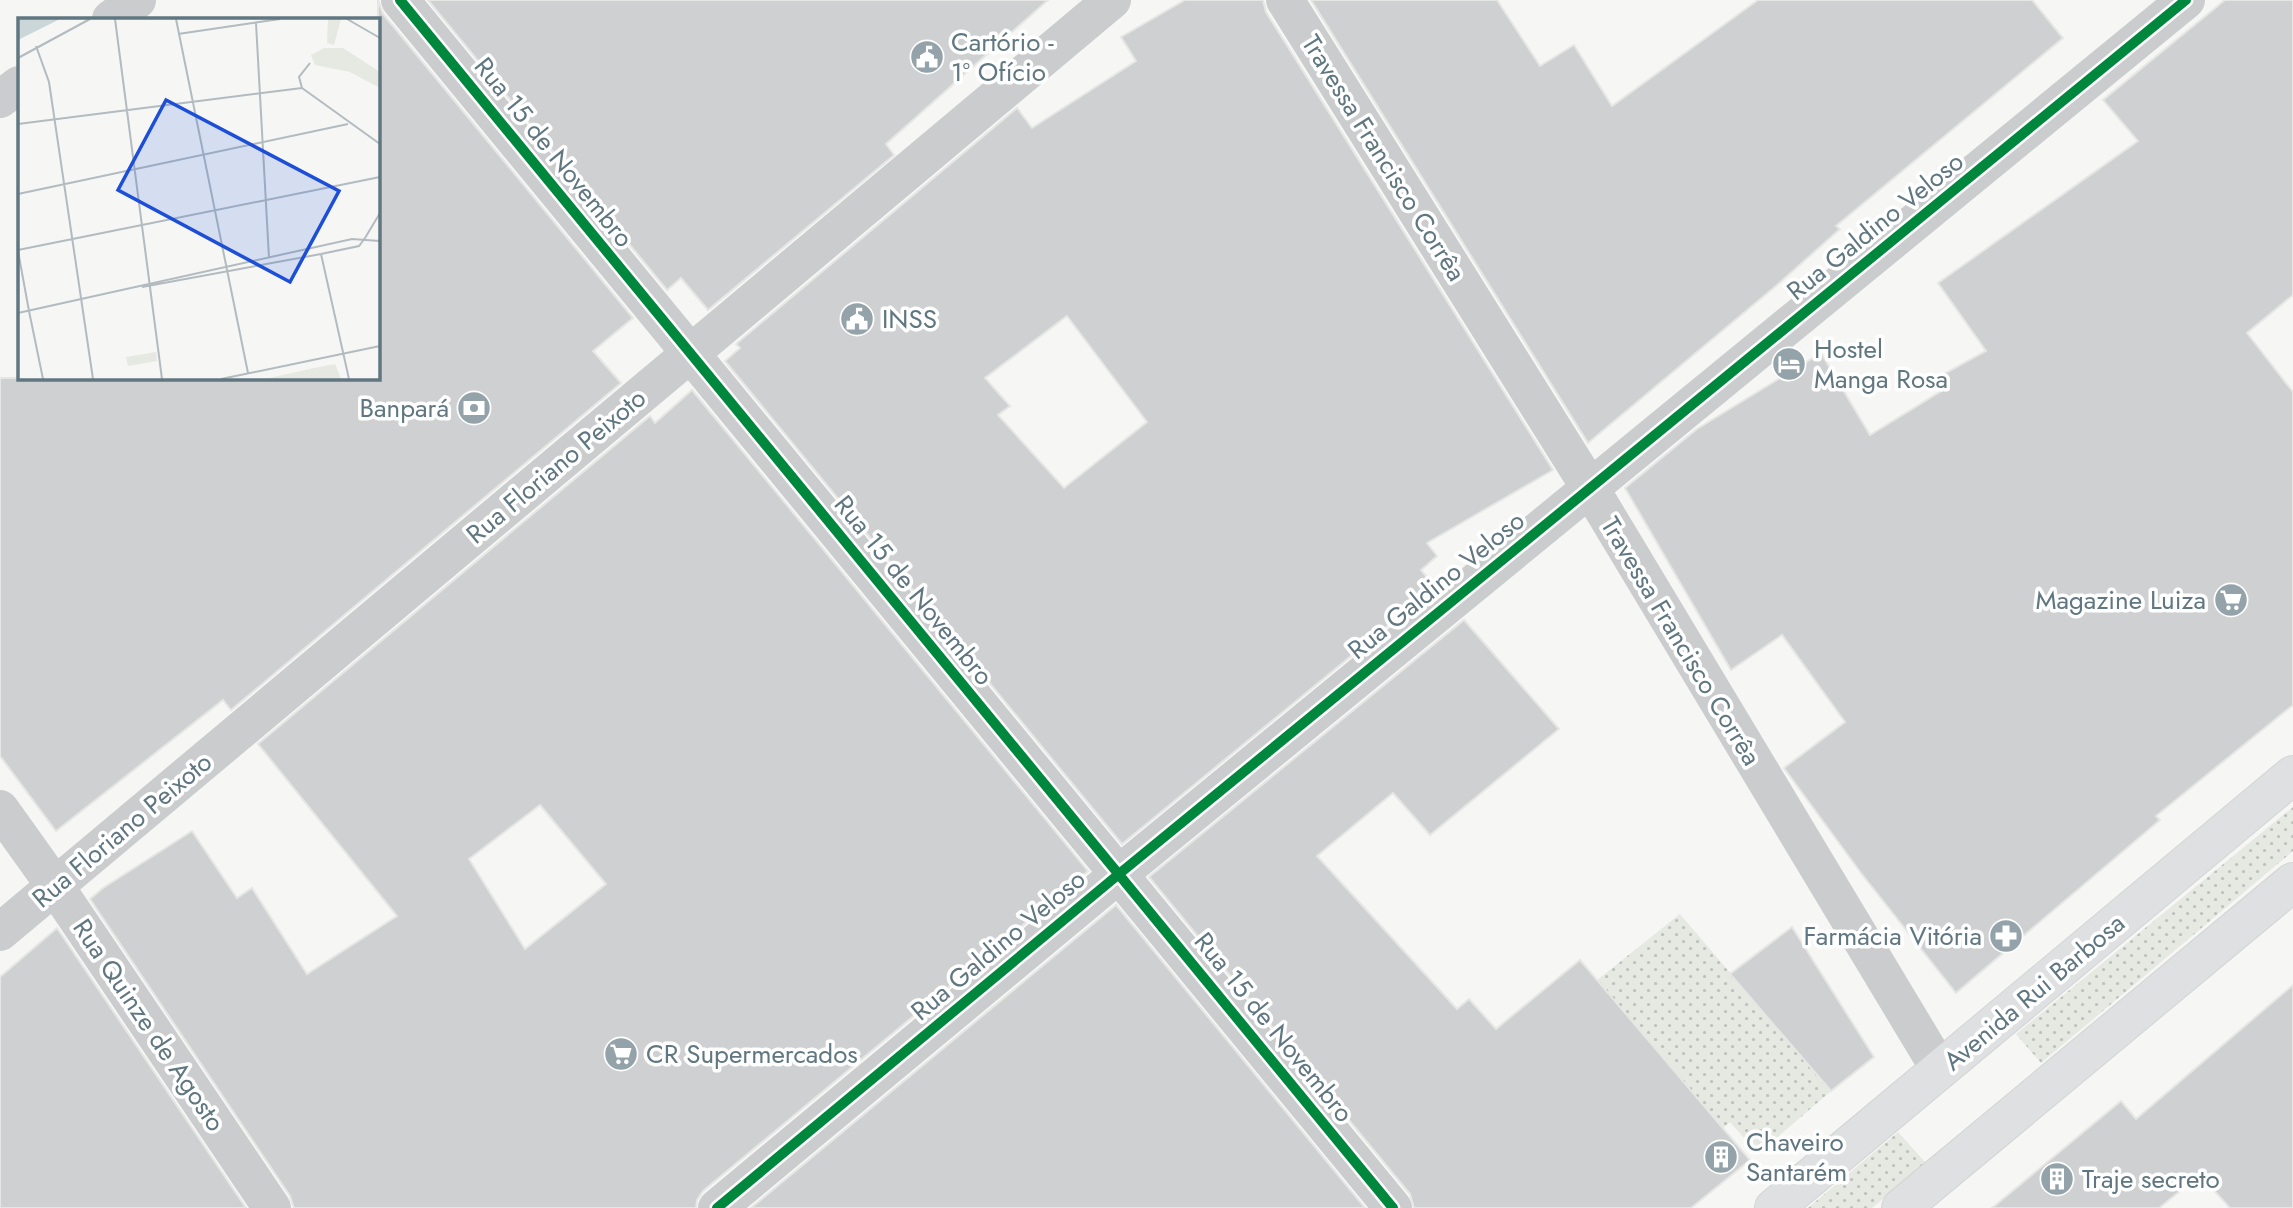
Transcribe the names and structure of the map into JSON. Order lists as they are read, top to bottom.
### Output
{
  "streets": {
    "main road": ["Avenida Rui Barbosa"],
    "street": [
      "Rua 15 de Novembro",
      "Travessa Francisco Corrêa",
      "Rua Galdino Veloso",
      "Rua Floriano Peixoto",
      "Rua Quinze de Agosto"
    ]
  },
  "crossings": [
    ["Rua 15 de Novembro", "Rua Galdino Veloso"],
    ["Rua 15 de Novembro", "Rua Floriano Peixoto"],
    ["Travessa Francisco Corrêa", "Rua Galdino Veloso"],
    ["Travessa Francisco Corrêa", "Avenida Rui Barbosa"],
    ["Rua Floriano Peixoto", "Rua Quinze de Agosto"]
  ],
  "places": {
    "public building": ["Cartório - 1° Ofício", "INSS"],
    "hotel": ["Hostel Manga Rosa"],
    "bank": ["Banpará"],
    "supermarket": ["Magazine Luiza", "CR Supermercados"],
    "pharmacy": ["Farmácia Vitória"],
    "building": ["Chaveiro Santarém", "Traje secreto"]
  }
}
